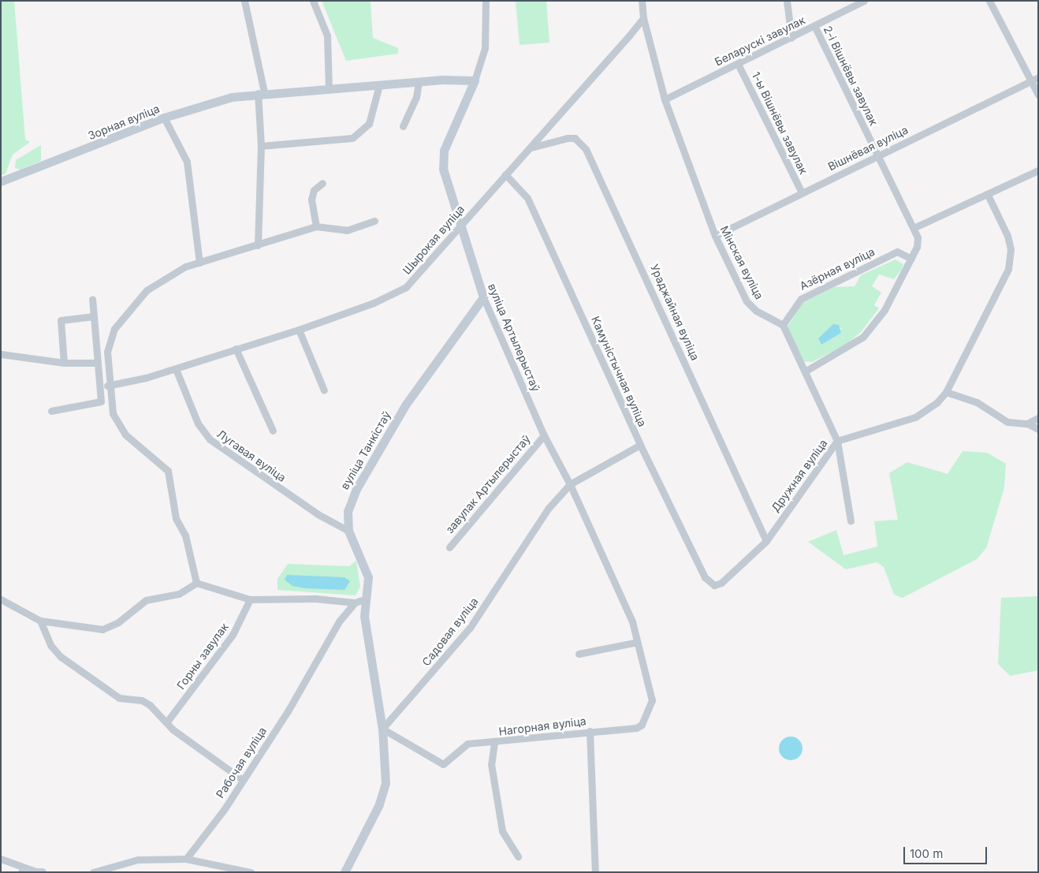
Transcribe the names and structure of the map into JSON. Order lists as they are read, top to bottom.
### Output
{
  "streets": {
    "street": [
      "Беларускі завулак",
      "2-і Вішнёвы завулак",
      "Зорная вуліца",
      "1-ы Вішнёвы завулак",
      "Вішнёвая вуліца",
      "Шырокая вуліца",
      "Мінская вуліца",
      "Азёрная вуліца",
      "Ураджайная вуліца",
      "вуліца Артылерыстаў",
      "Камуністычная вуліца",
      "вуліца Танкістаў",
      "Лугавая вуліца",
      "Дружная вуліца",
      "завулак Артылерыстаў",
      "Садовая вуліца",
      "Горны завулак",
      "Нагорная вуліца",
      "Рабочая вуліца"
    ]
  },
  "crossings": [
    ["Беларускі завулак", "2-і Вішнёвы завулак"],
    ["Беларускі завулак", "1-ы Вішнёвы завулак"],
    ["Беларускі завулак", "Мінская вуліца"],
    ["2-і Вішнёвы завулак", "Вішнёвая вуліца"],
    ["Зорная вуліца", "вуліца Артылерыстаў"],
    ["1-ы Вішнёвы завулак", "Вішнёвая вуліца"],
    ["Вішнёвая вуліца", "Мінская вуліца"],
    ["Шырокая вуліца", "Мінская вуліца"],
    ["Шырокая вуліца", "Ураджайная вуліца"],
    ["Шырокая вуліца", "вуліца Артылерыстаў"],
    ["Шырокая вуліца", "Камуністычная вуліца"],
    ["Шырокая вуліца", "Лугавая вуліца"],
    ["Мінская вуліца", "Азёрная вуліца"],
    ["Ураджайная вуліца", "Дружная вуліца"],
    ["вуліца Артылерыстаў", "вуліца Танкістаў"],
    ["вуліца Артылерыстаў", "завулак Артылерыстаў"],
    ["вуліца Артылерыстаў", "Садовая вуліца"],
    ["вуліца Артылерыстаў", "Нагорная вуліца"],
    ["Камуністычная вуліца", "Дружная вуліца"],
    ["Камуністычная вуліца", "Садовая вуліца"],
    ["вуліца Танкістаў", "Лугавая вуліца"],
    ["вуліца Танкістаў", "Садовая вуліца"],
    ["вуліца Танкістаў", "Нагорная вуліца"],
    ["Садовая вуліца", "Нагорная вуліца"]
  ],
  "scale_bar": "100 m"
}
